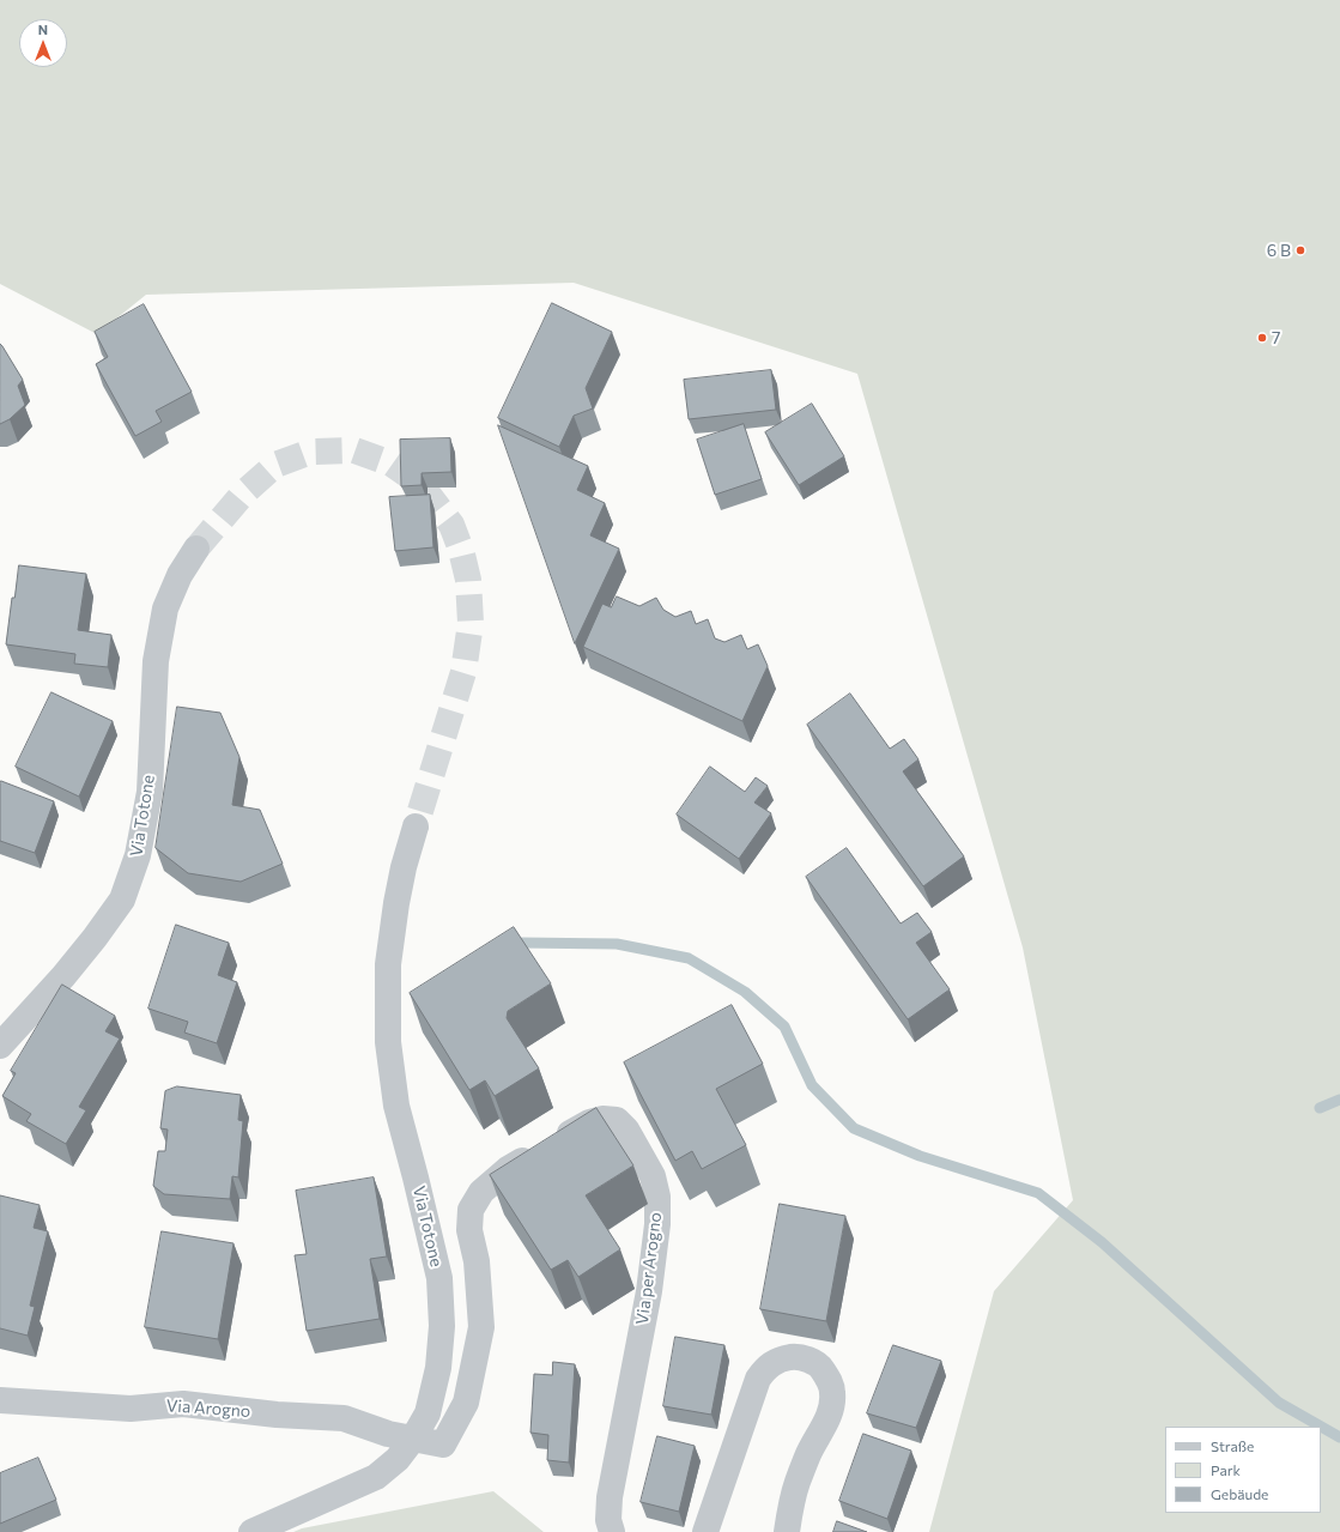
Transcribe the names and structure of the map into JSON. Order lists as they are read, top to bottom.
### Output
{
  "streets": {
    "street": ["Via Totone", "Via per Arogno", "Via Arogno"]
  },
  "crossings": [
    ["Via Totone", "Via per Arogno"],
    ["Via Totone", "Via Arogno"],
    ["Via per Arogno", "Via Arogno"]
  ],
  "places": ["6 B", "7"],
  "legend": ["Straße", "Park", "Gebäude"],
  "north": "top"
}
